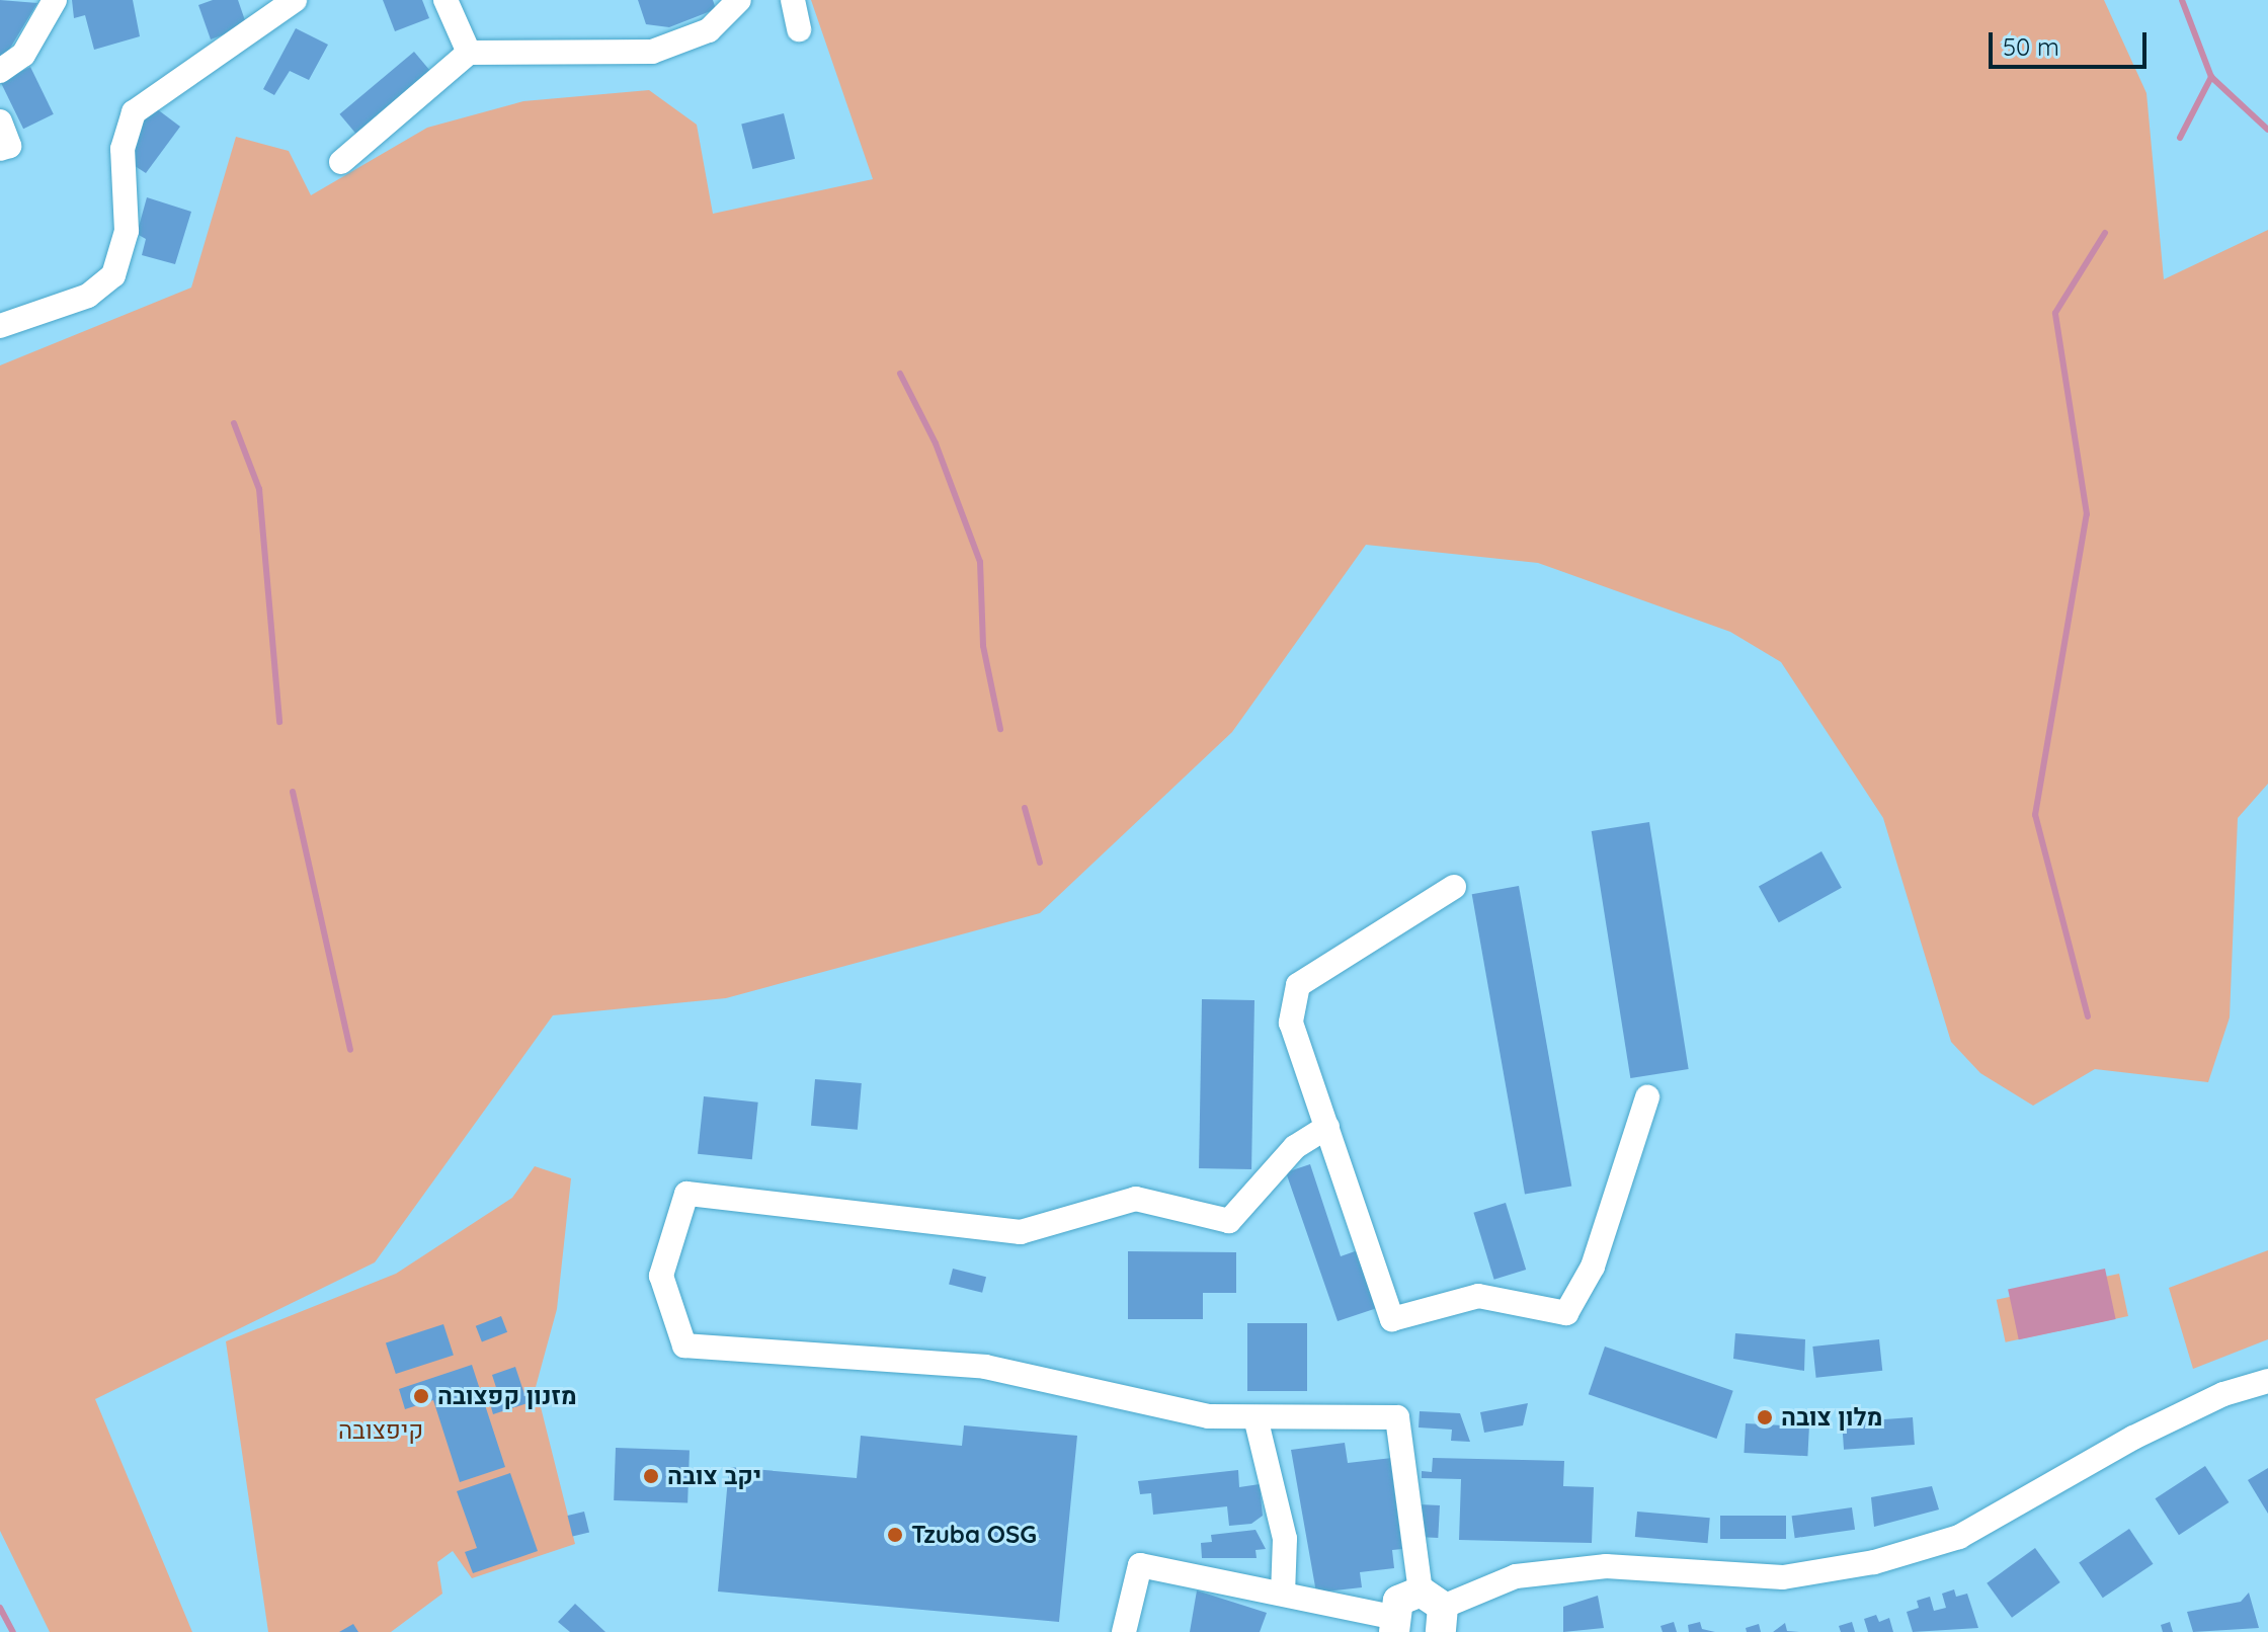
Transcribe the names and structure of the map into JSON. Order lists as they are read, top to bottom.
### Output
{
  "parks": ["קיפצובה"],
  "places": [
    "מזנון קפצובה",
    "מלון צובה",
    "יקב צובה",
    "Tzuba OSG"
  ],
  "scale_bar": "50 m"
}
